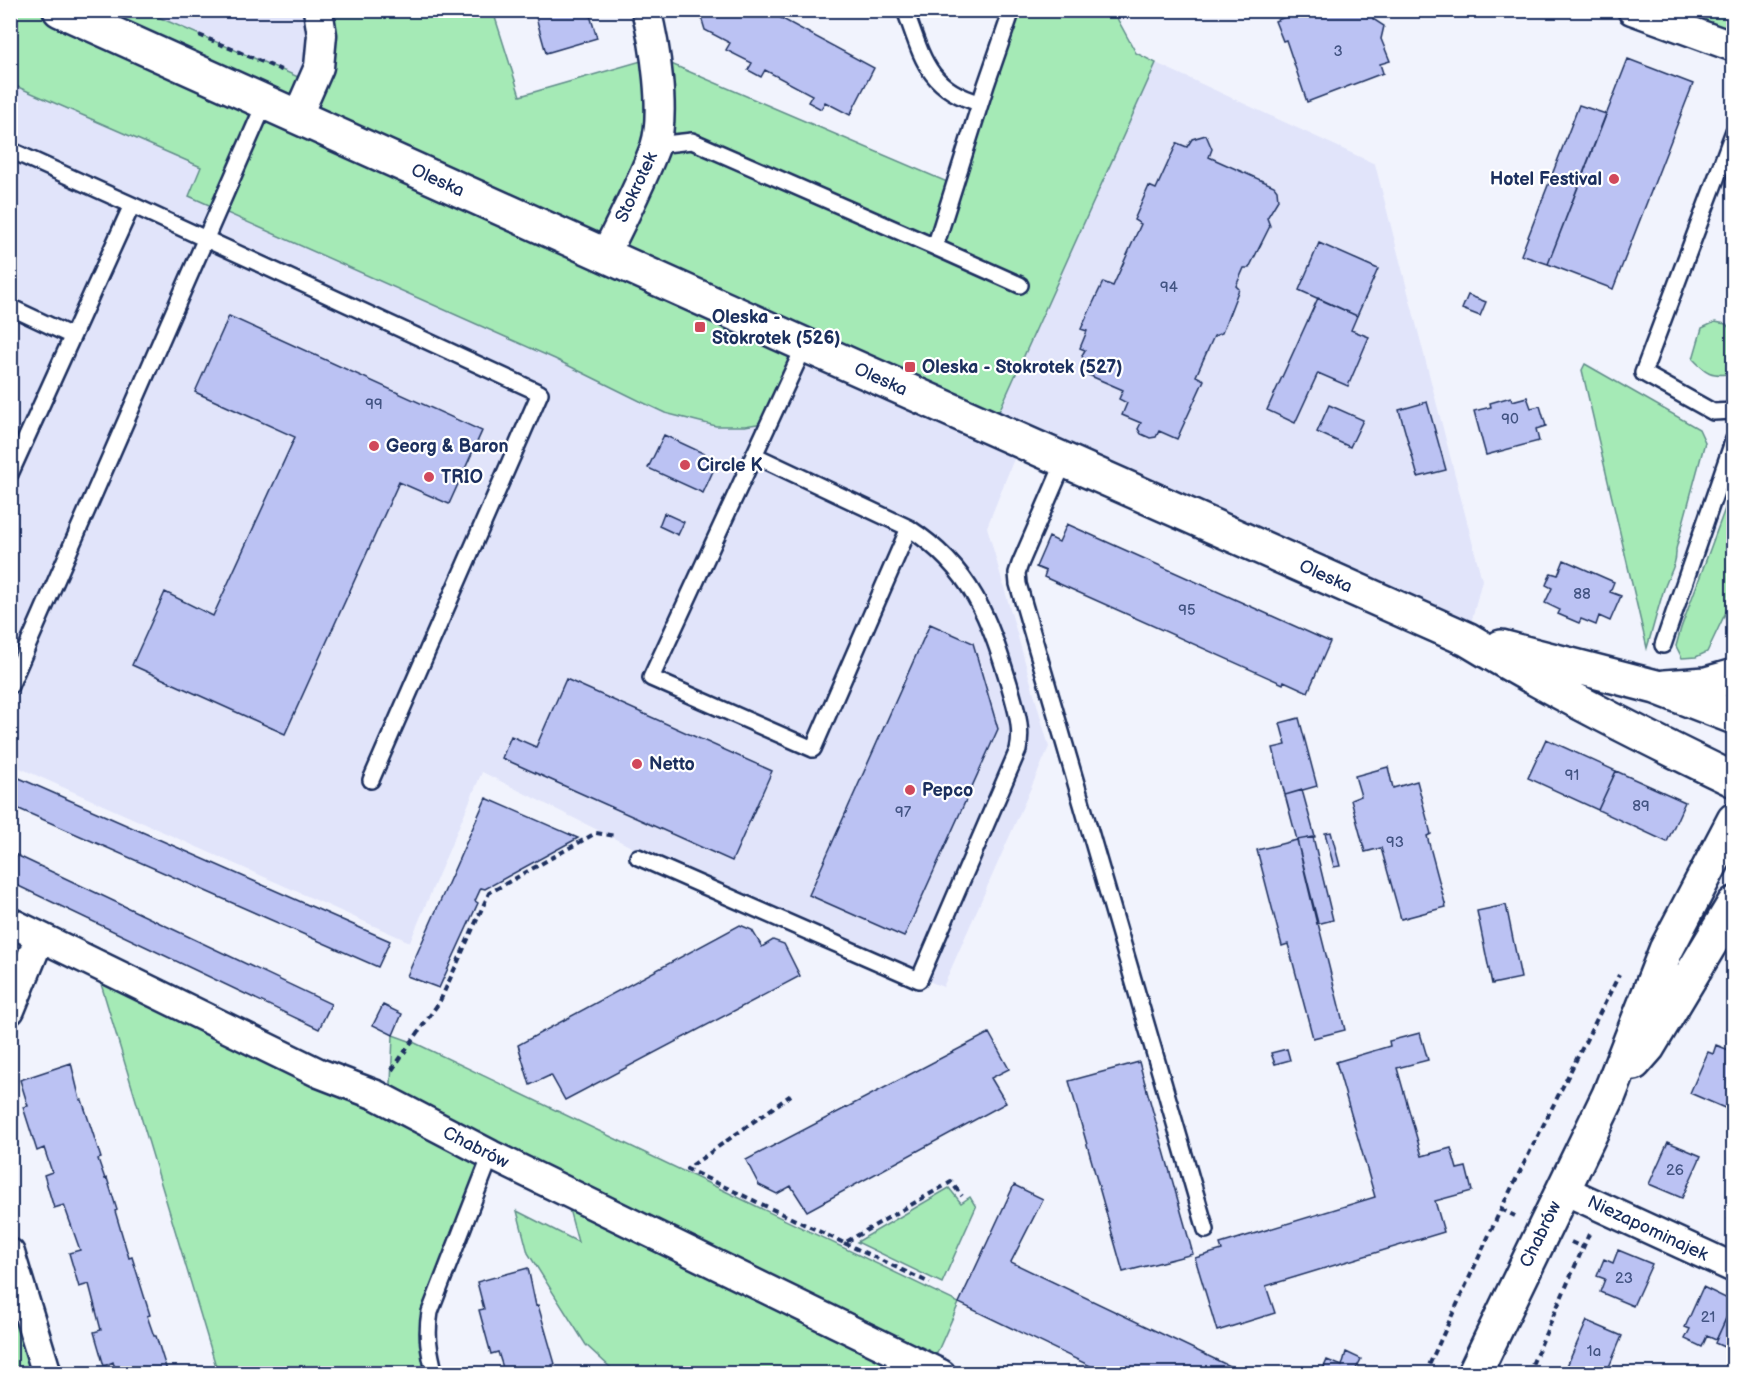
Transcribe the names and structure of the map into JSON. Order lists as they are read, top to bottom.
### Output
{
  "streets": {
    "main road": ["Oleska", "Chabrów"],
    "street": ["Stokrotek", "Niezapominajek"]
  },
  "crossings": [
    ["Oleska", "Stokrotek"],
    ["Chabrów", "Niezapominajek"]
  ],
  "places": {
    "other": [
      "Hotel Festival",
      "Georg & Baron",
      "Circle K",
      "TRIO",
      "Netto",
      "Pepco"
    ],
    "transit": ["Oleska - Stokrotek (526)", "Oleska - Stokrotek (527)"]
  },
  "house_numbers": [
    "3",
    "94",
    "99",
    "90",
    "88",
    "95",
    "91",
    "89",
    "97",
    "93",
    "26",
    "23",
    "21",
    "1a"
  ]
}
